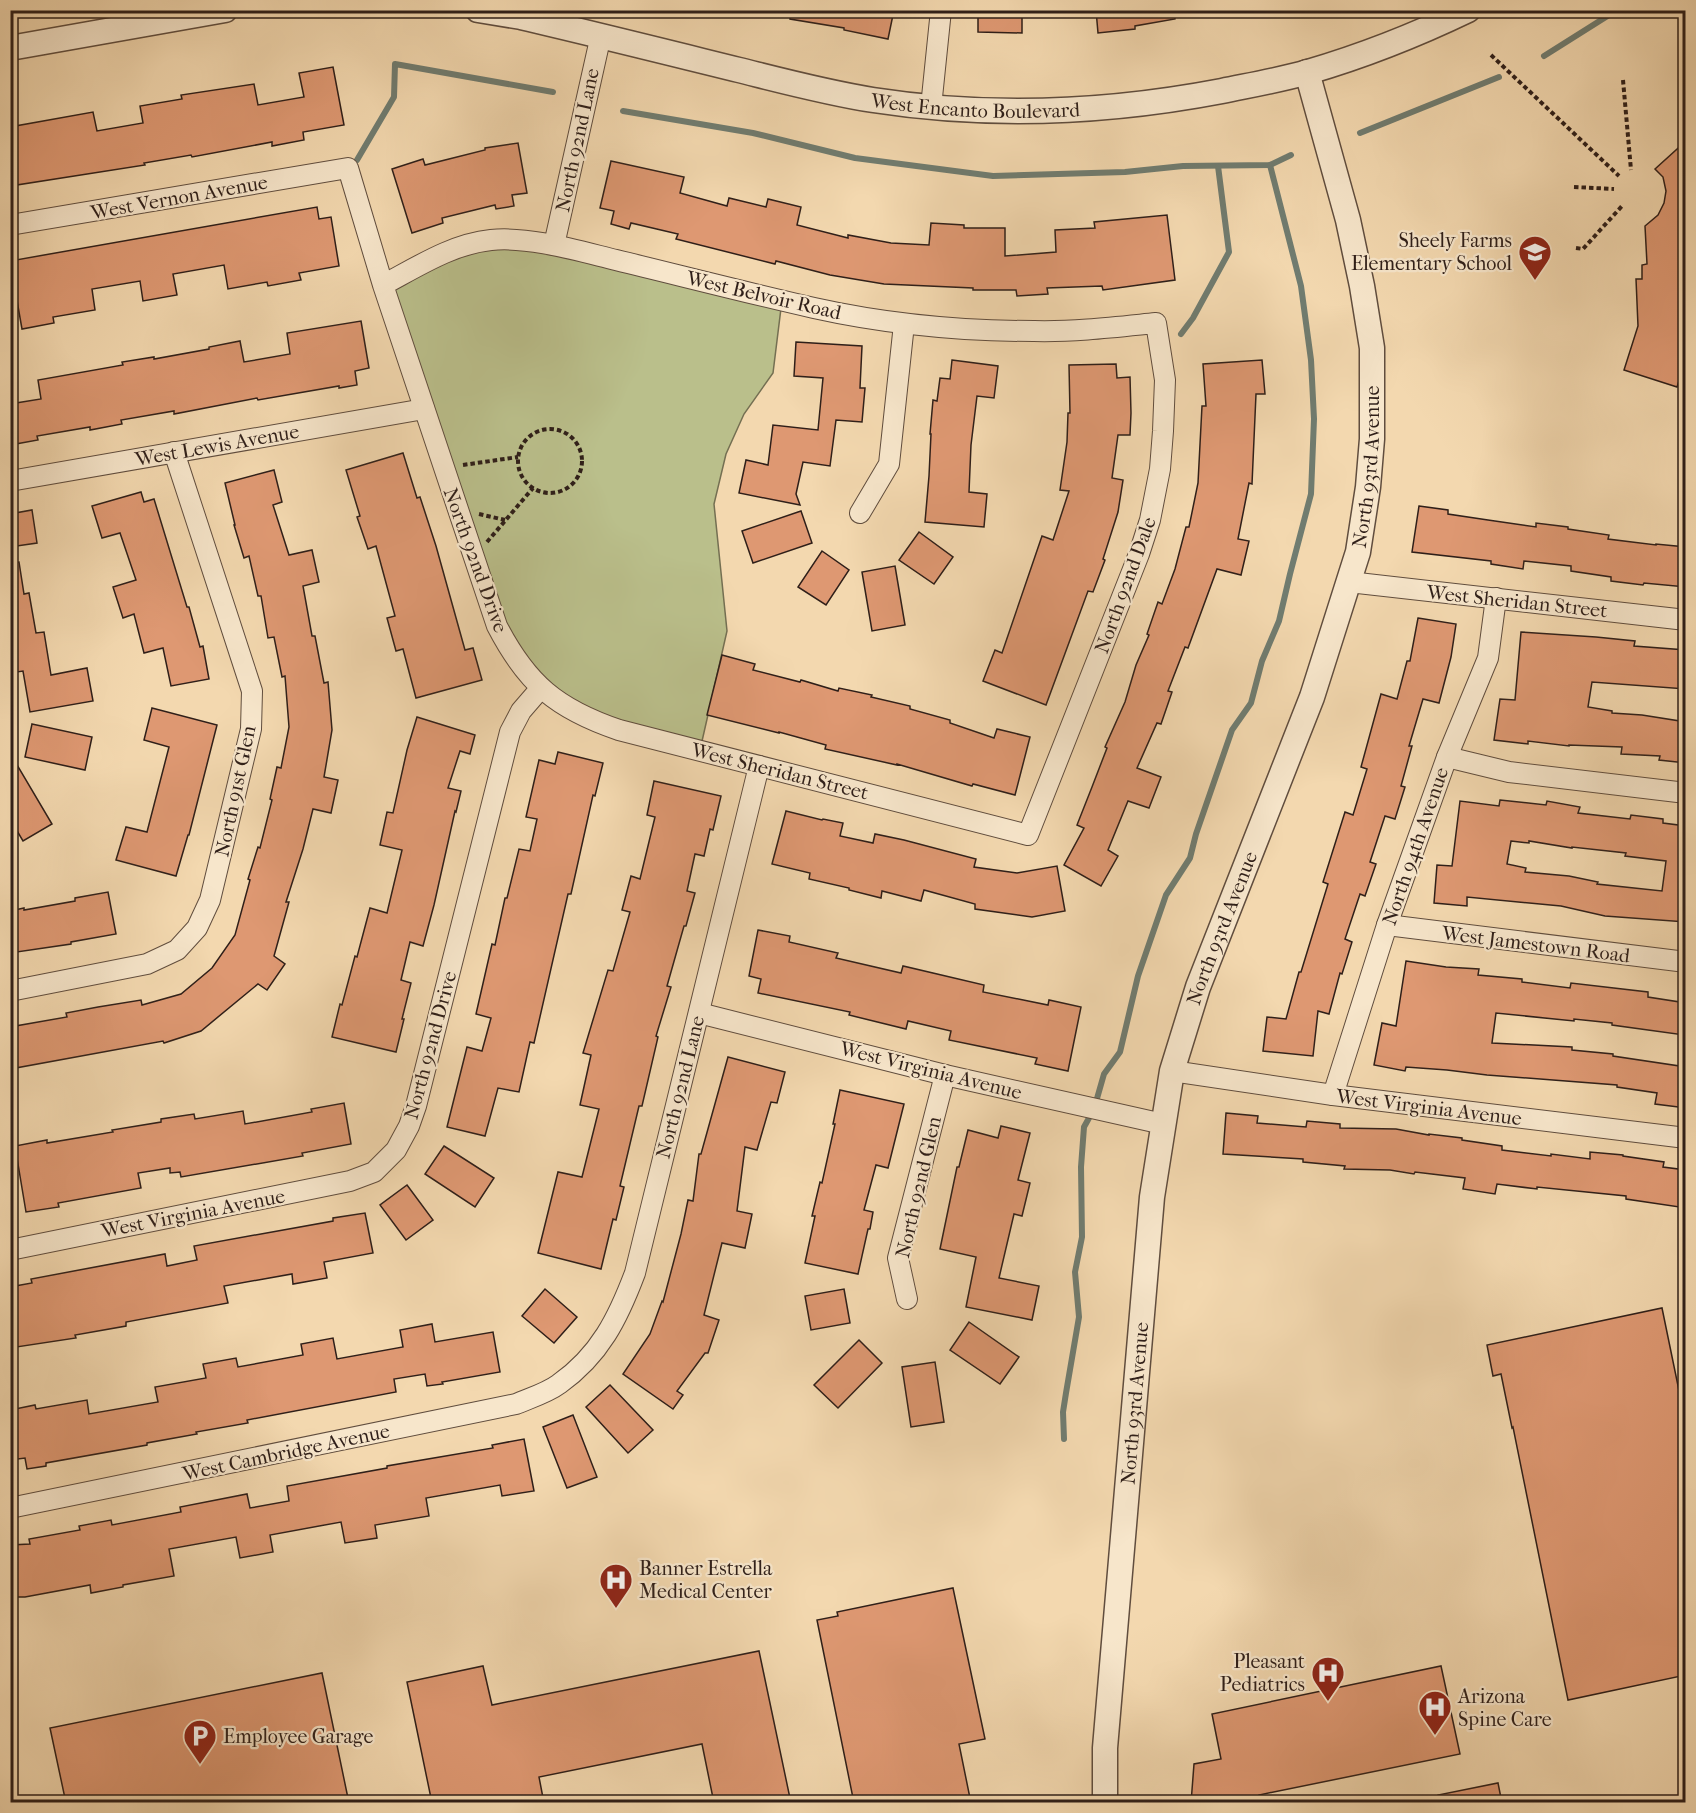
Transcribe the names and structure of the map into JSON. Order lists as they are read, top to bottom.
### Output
{
  "streets": {
    "street": [
      "West Encanto Boulevard",
      "North 92nd Lane",
      "West Vernon Avenue",
      "West Belvoir Road",
      "West Lewis Avenue",
      "North 93rd Avenue",
      "North 92nd Drive",
      "North 92nd Dale",
      "West Sheridan Street",
      "North 91st Glen",
      "North 94th Avenue",
      "West Jamestown Road",
      "West Virginia Avenue",
      "North 92nd Glen",
      "West Cambridge Avenue"
    ]
  },
  "crossings": [
    ["West Encanto Boulevard", "North 92nd Lane"],
    ["West Encanto Boulevard", "North 93rd Avenue"],
    ["North 92nd Lane", "West Belvoir Road"],
    ["North 92nd Lane", "West Sheridan Street"],
    ["North 92nd Lane", "West Virginia Avenue"],
    ["North 92nd Lane", "West Cambridge Avenue"],
    ["West Vernon Avenue", "North 92nd Drive"],
    ["West Belvoir Road", "North 92nd Drive"],
    ["West Belvoir Road", "North 92nd Dale"],
    ["West Lewis Avenue", "North 92nd Drive"],
    ["West Lewis Avenue", "North 91st Glen"],
    ["North 93rd Avenue", "West Sheridan Street"],
    ["North 93rd Avenue", "West Virginia Avenue"],
    ["North 92nd Drive", "West Sheridan Street"],
    ["North 92nd Drive", "West Virginia Avenue"],
    ["North 92nd Dale", "West Sheridan Street"],
    ["West Sheridan Street", "North 94th Avenue"],
    ["North 94th Avenue", "West Jamestown Road"],
    ["North 94th Avenue", "West Virginia Avenue"],
    ["West Virginia Avenue", "North 92nd Glen"]
  ],
  "places": {
    "school or university": ["Sheely Farms Elementary School"],
    "hospital": ["Banner Estrella Medical Center", "Pleasant Pediatrics", "Arizona Spine Care"],
    "parking": ["Employee Garage"]
  }
}
